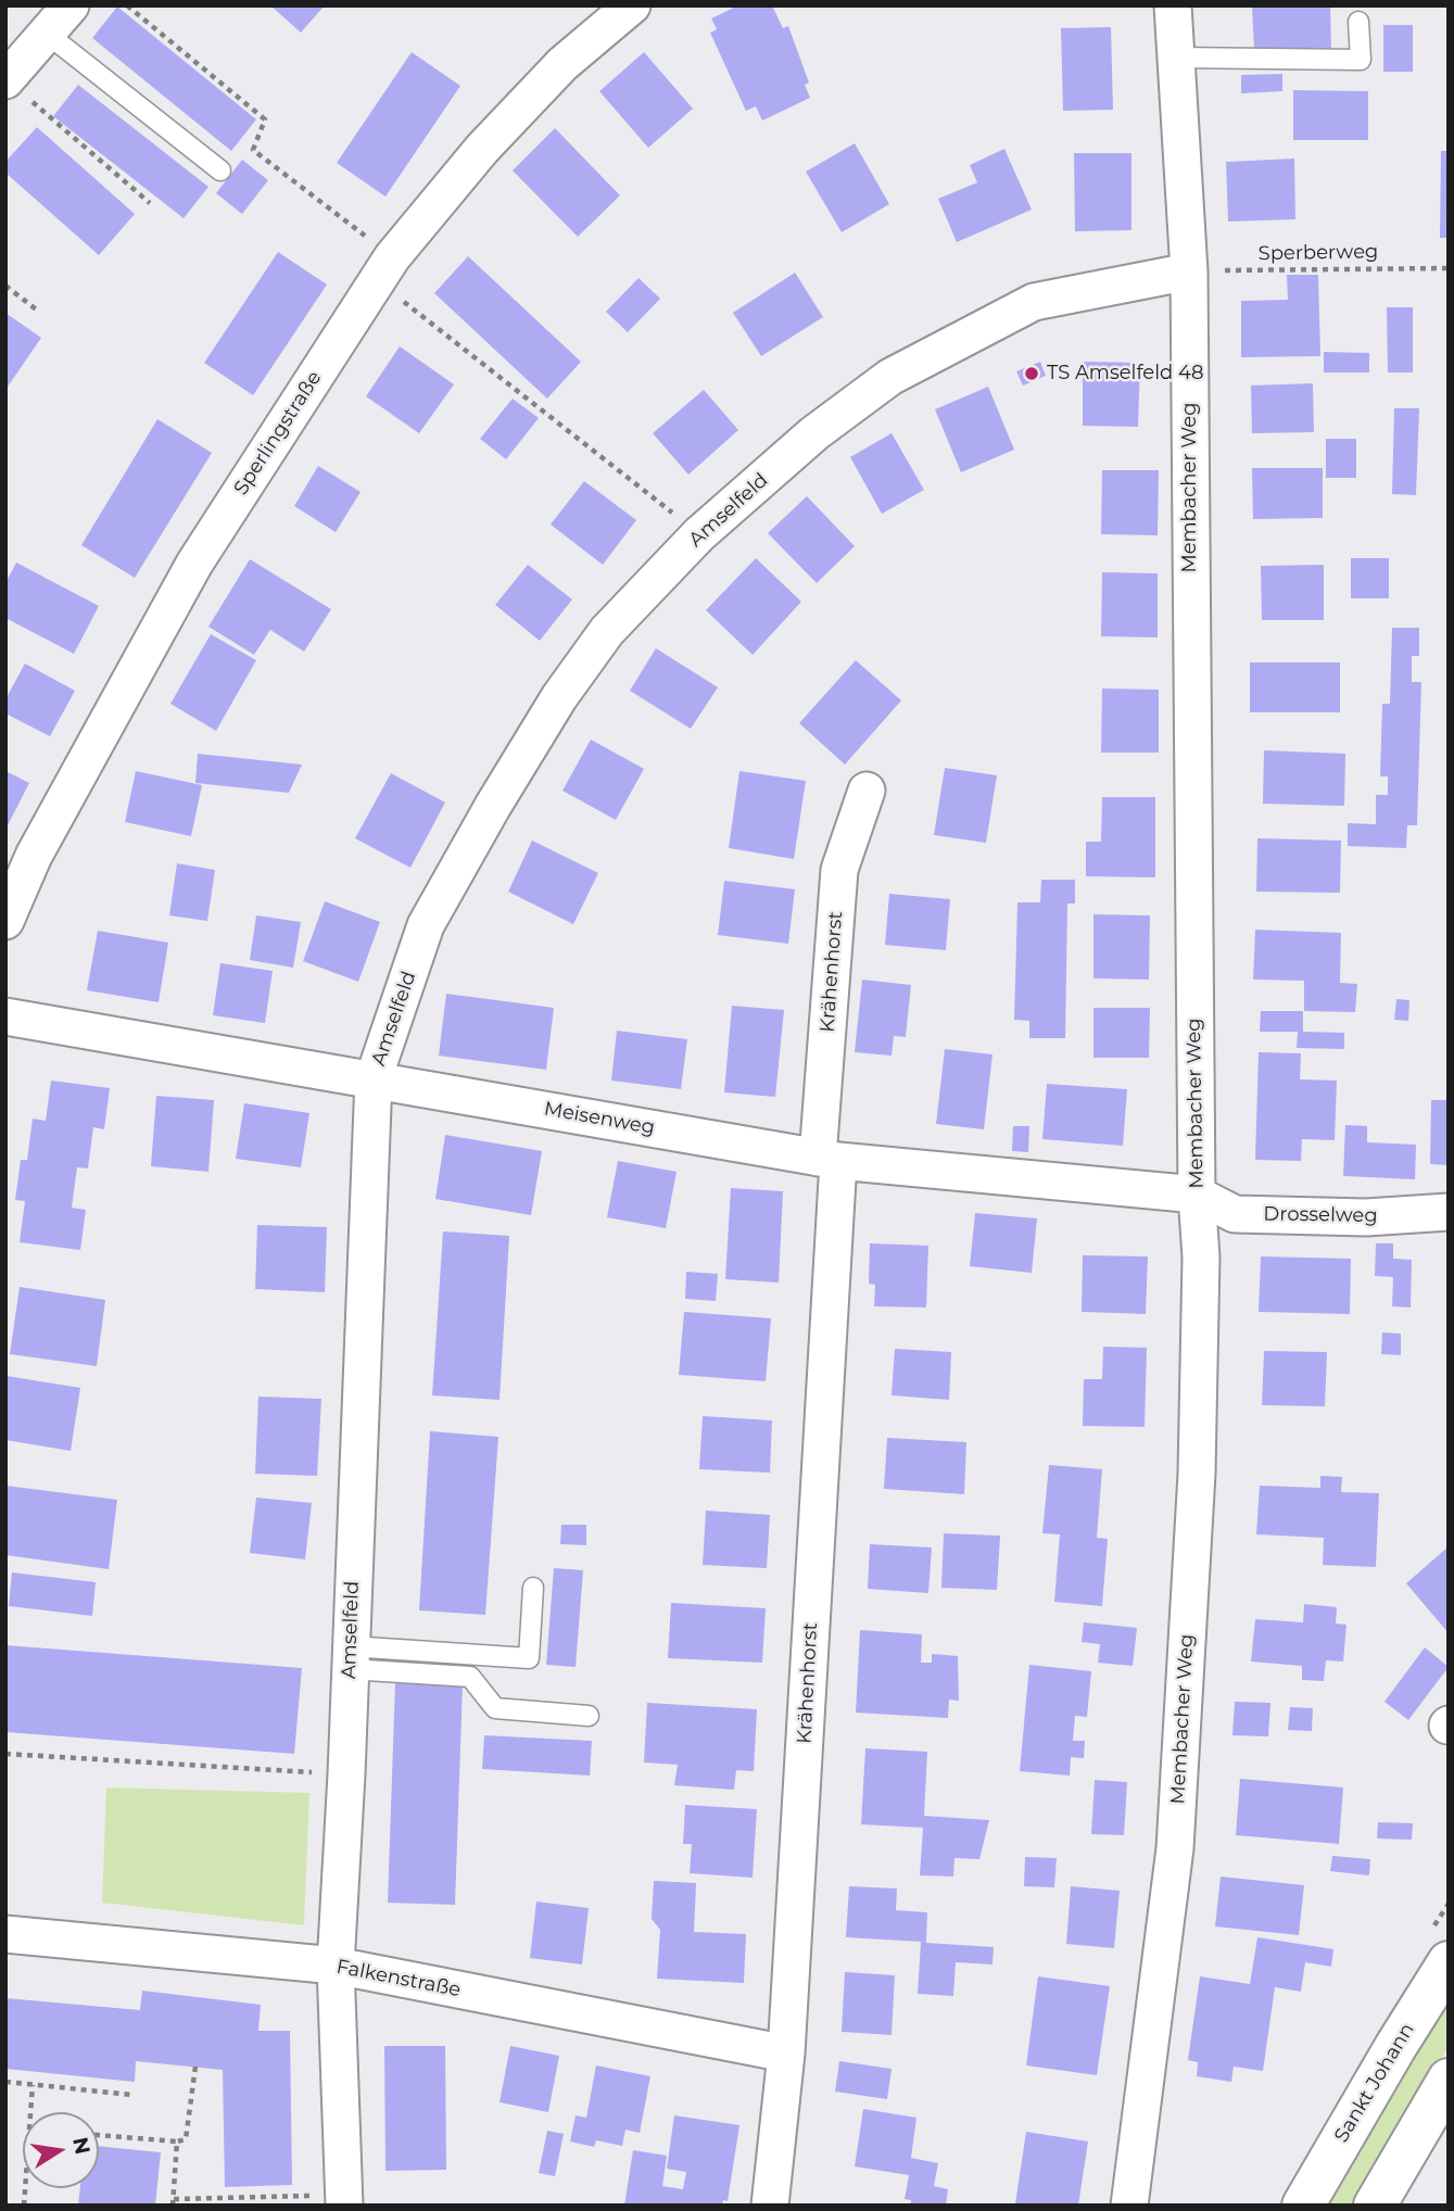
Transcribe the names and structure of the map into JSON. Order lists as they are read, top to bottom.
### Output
{
  "streets": {
    "main road": ["Sankt Johann"],
    "street": [
      "Sperlingstraße",
      "Membacher Weg",
      "Amselfeld",
      "Krähenhorst",
      "Meisenweg",
      "Drosselweg",
      "Falkenstraße"
    ],
    "path": ["Sperberweg"]
  },
  "crossings": [
    ["Sperberweg", "Membacher Weg"],
    ["Sperberweg", "Amselfeld"],
    ["Membacher Weg", "Amselfeld"],
    ["Membacher Weg", "Meisenweg"],
    ["Membacher Weg", "Drosselweg"],
    ["Amselfeld", "Meisenweg"],
    ["Amselfeld", "Falkenstraße"],
    ["Krähenhorst", "Meisenweg"],
    ["Krähenhorst", "Falkenstraße"],
    ["Meisenweg", "Drosselweg"]
  ],
  "places": ["TS Amselfeld 48"],
  "north": "right"
}
